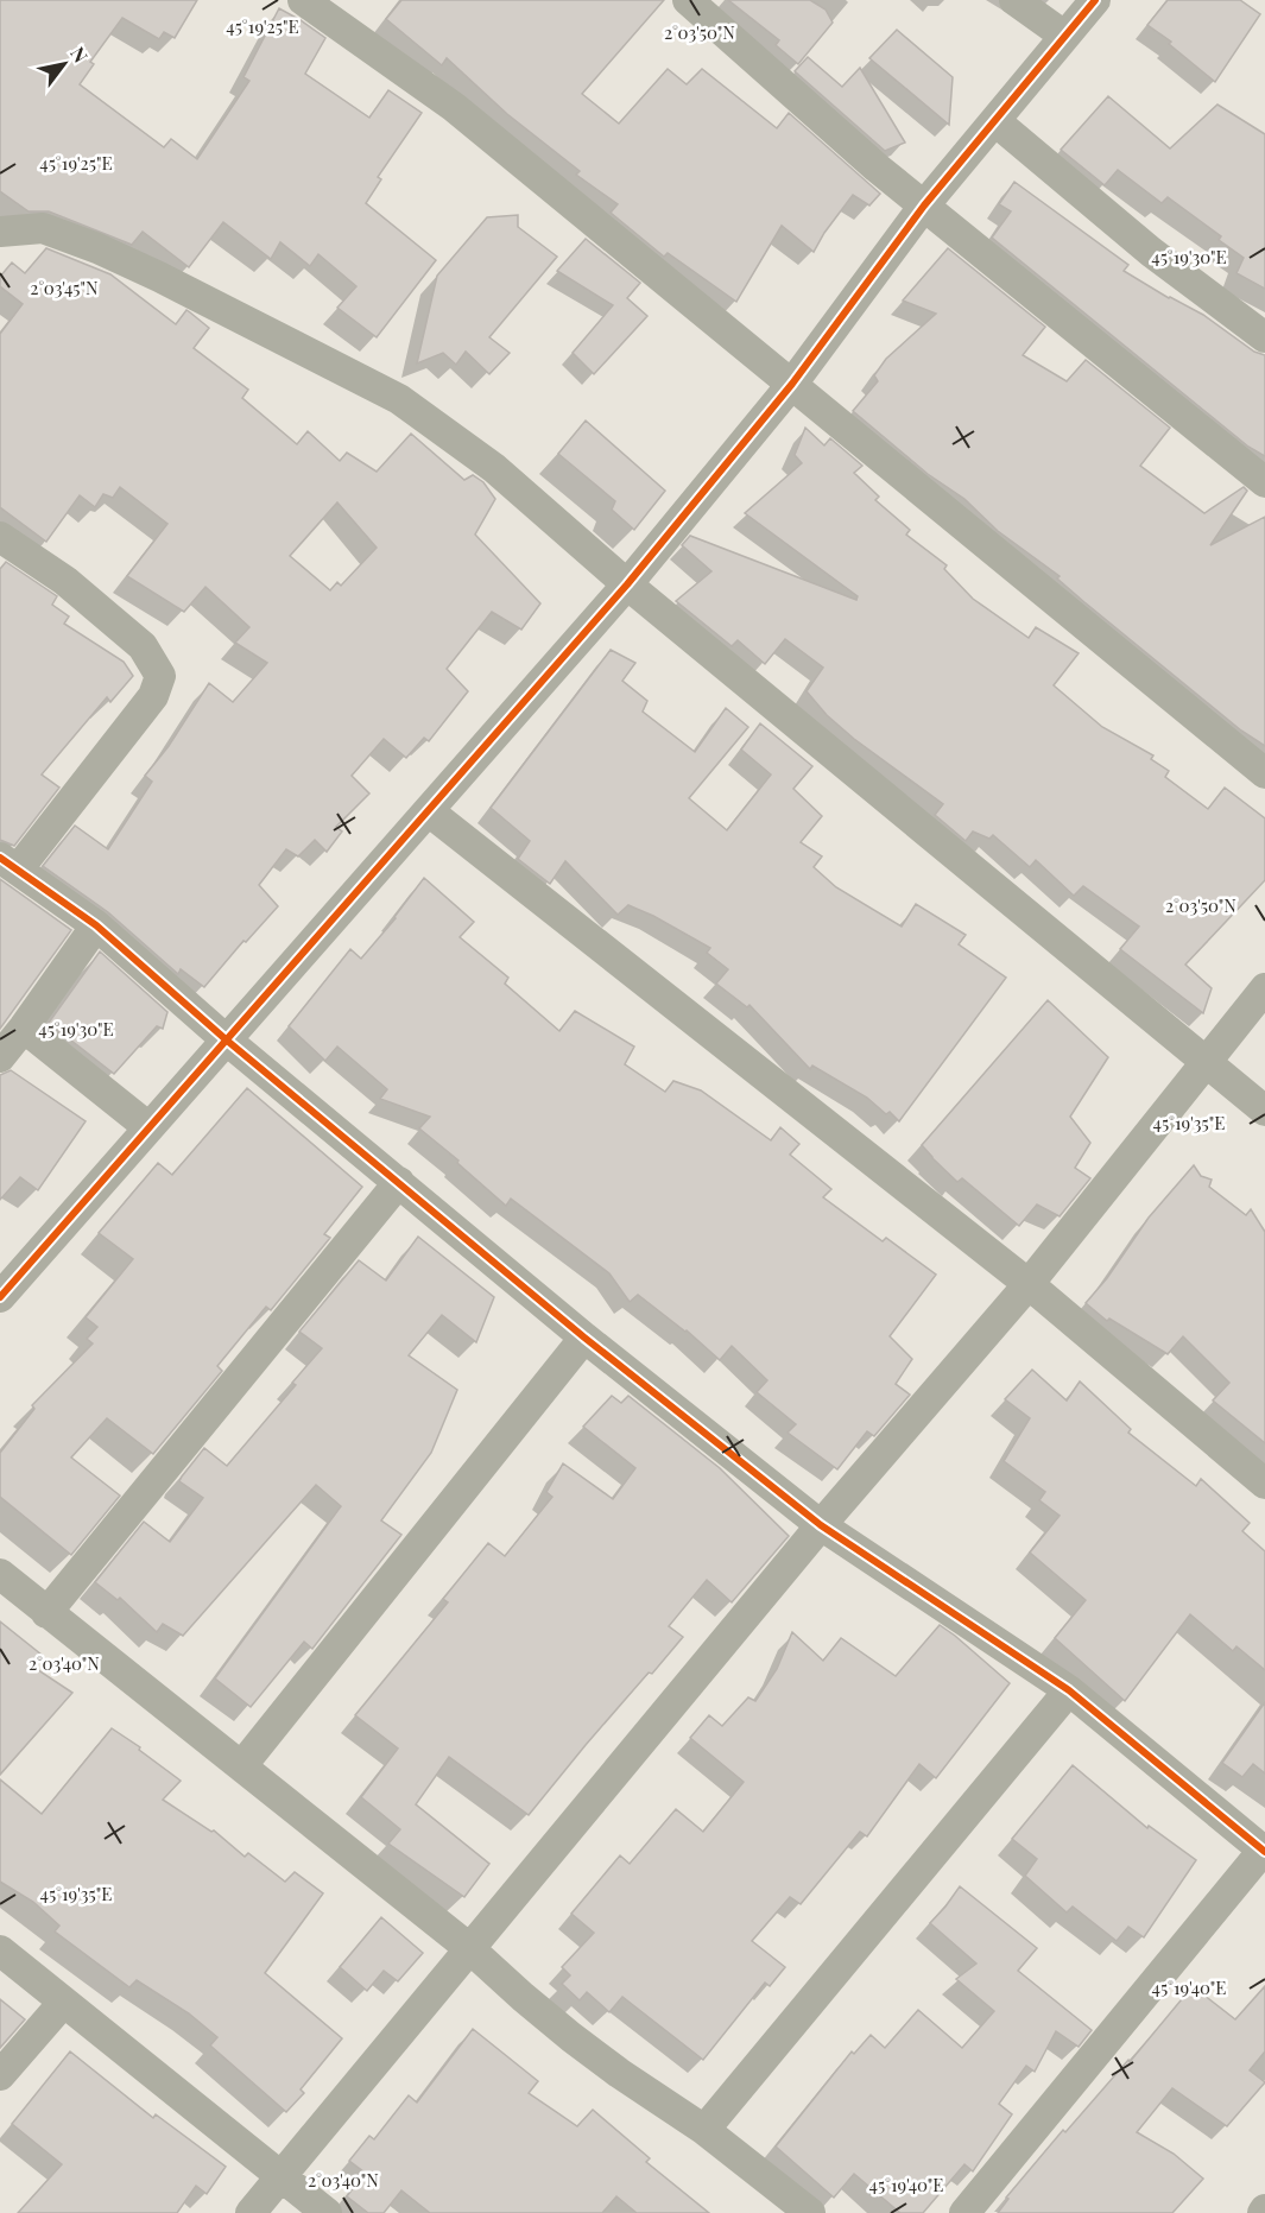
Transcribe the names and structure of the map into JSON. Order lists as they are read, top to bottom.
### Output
{
  "north": "top right",
  "coordinates": [
    "45°19'25\"E",
    "2°03'50\"N",
    "45°19'30\"E",
    "2°03'45\"N",
    "45°19'35\"E",
    "2°03'40\"N",
    "45°19'40\"E"
  ]
}
